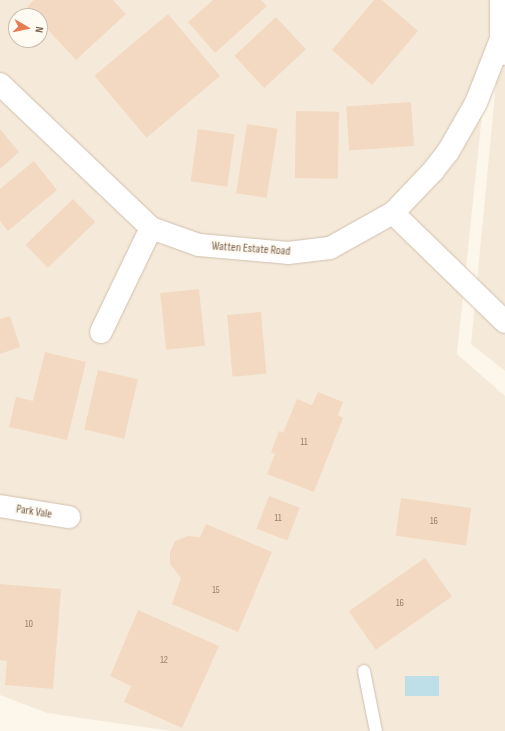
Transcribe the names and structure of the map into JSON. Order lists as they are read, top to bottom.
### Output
{
  "streets": {
    "street": ["Watten Estate Road", "Park Vale"]
  },
  "house_numbers": [
    "11",
    "11",
    "16",
    "15",
    "16",
    "10",
    "12"
  ],
  "north": "right"
}
